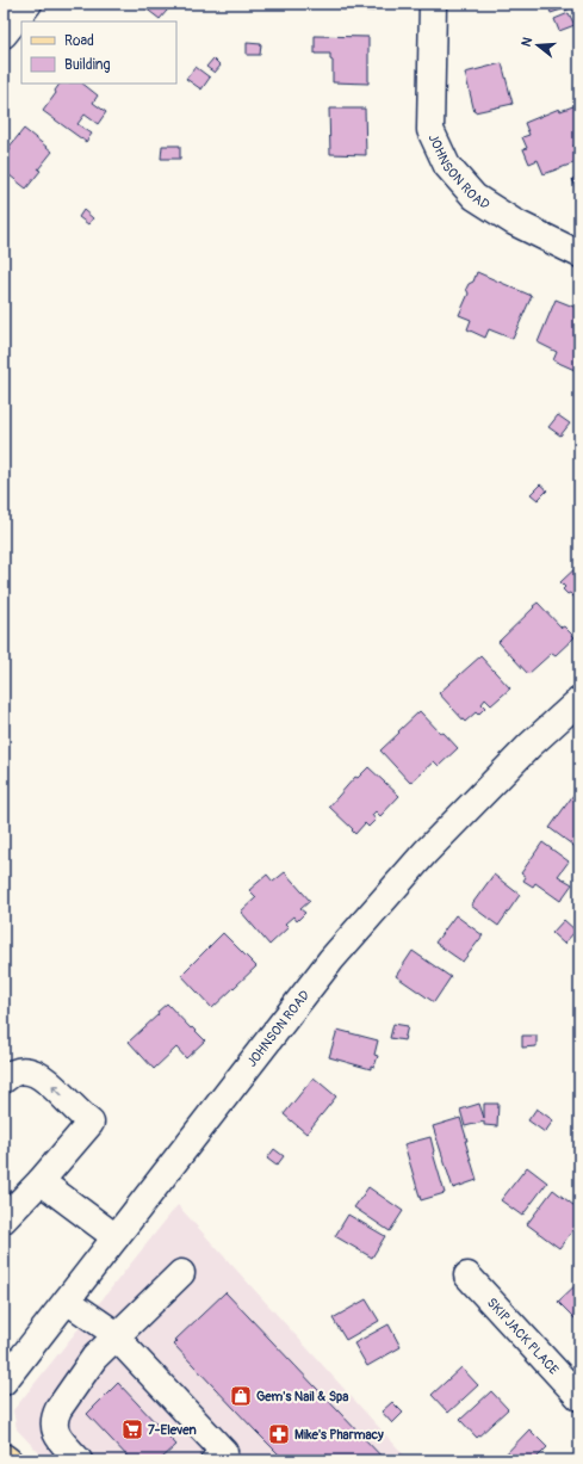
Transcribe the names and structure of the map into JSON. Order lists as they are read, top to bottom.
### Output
{
  "streets": {
    "street": ["JOHNSON ROAD", "SKIPJACK PLACE"]
  },
  "places": {
    "shop": ["Gem's Nail & Spa"],
    "supermarket": ["7-Eleven"],
    "pharmacy": ["Mike's Pharmacy"]
  },
  "legend": ["Road", "Building"],
  "north": "left"
}
